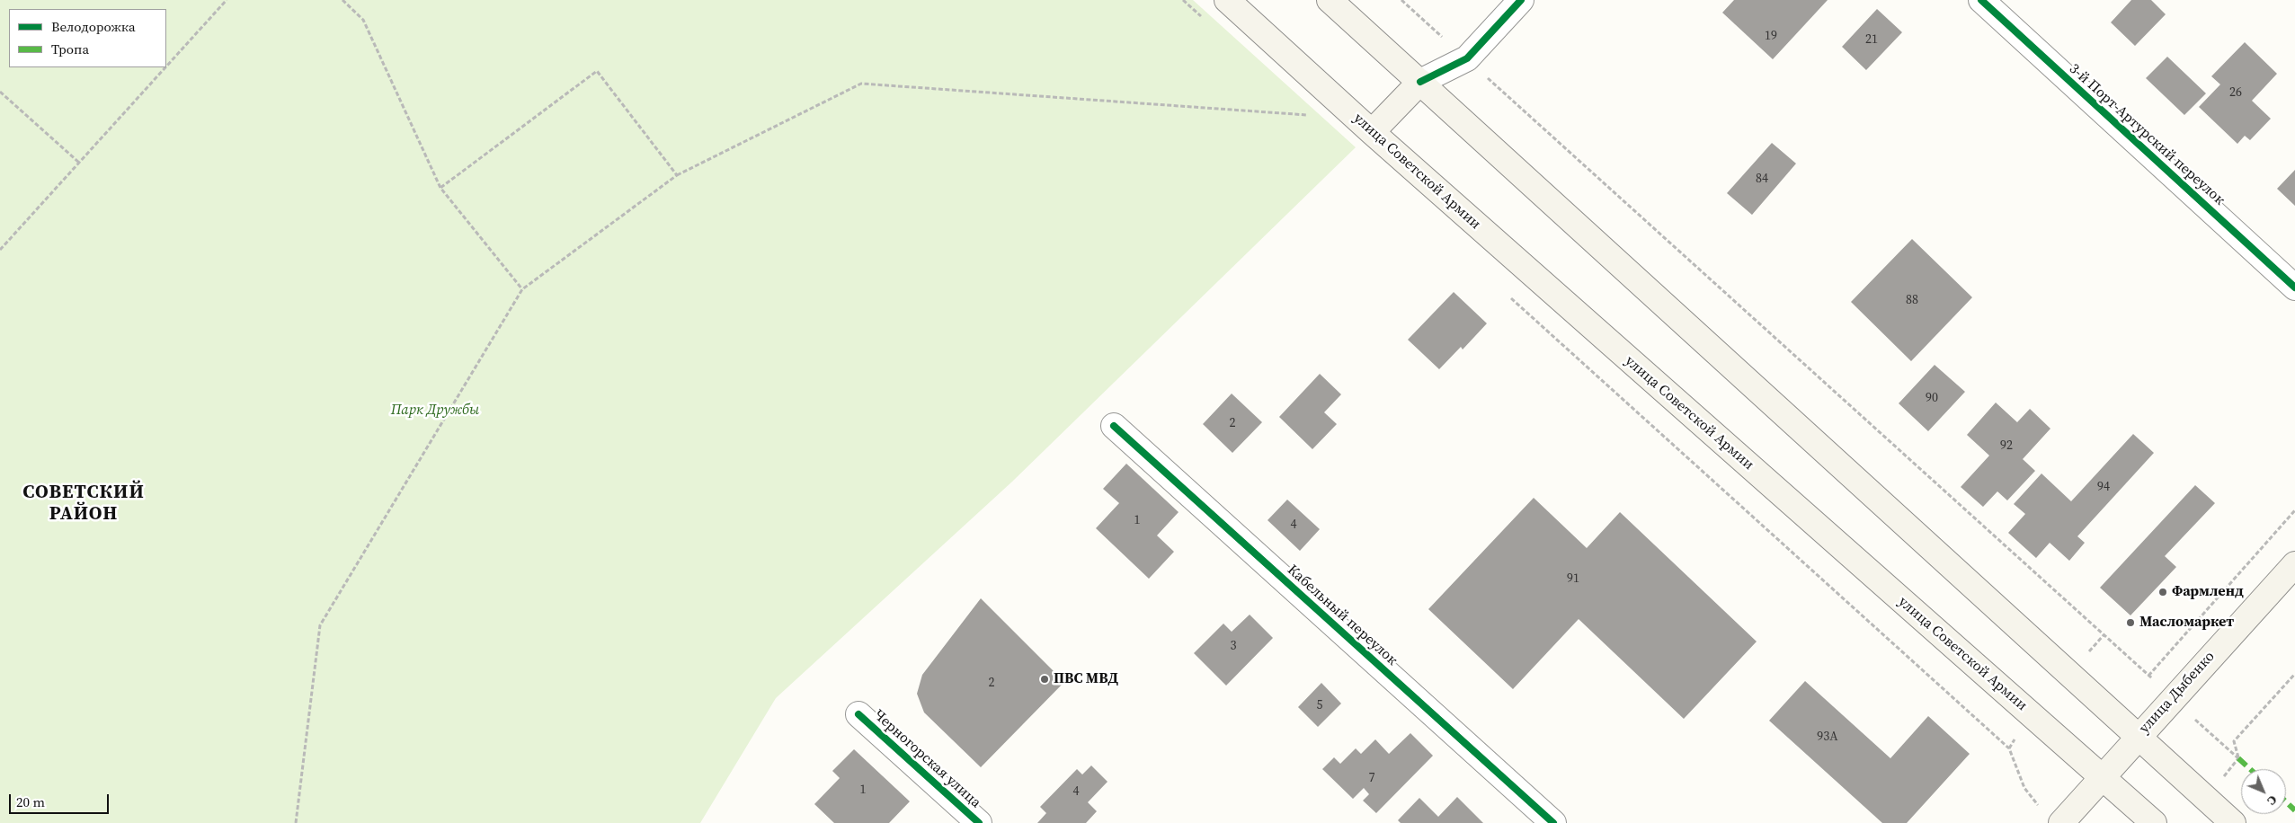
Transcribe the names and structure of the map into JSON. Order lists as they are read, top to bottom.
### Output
{
  "streets": {
    "main road": ["улица Советской Армии", "улица Дыбенко"],
    "street": ["3-й Порт-Артурский переулок", "Кабельный переулок", "Черногорская улица"]
  },
  "crossings": [
    ["улица Советской Армии", "улица Дыбенко"]
  ],
  "districts": ["СОВЕТСКИЙ РАЙОН"],
  "parks": ["Парк Дружбы"],
  "places": ["Фармленд", "Масломаркет", "ПВС МВД"],
  "house_numbers": [
    "19",
    "21",
    "26",
    "84",
    "88",
    "90",
    "2",
    "92",
    "94",
    "1",
    "4",
    "91",
    "3",
    "2",
    "5",
    "93А",
    "7",
    "1",
    "4"
  ],
  "legend": ["Велодорожка", "Тропа"],
  "scale_bar": "20 m",
  "north": "bottom right"
}
